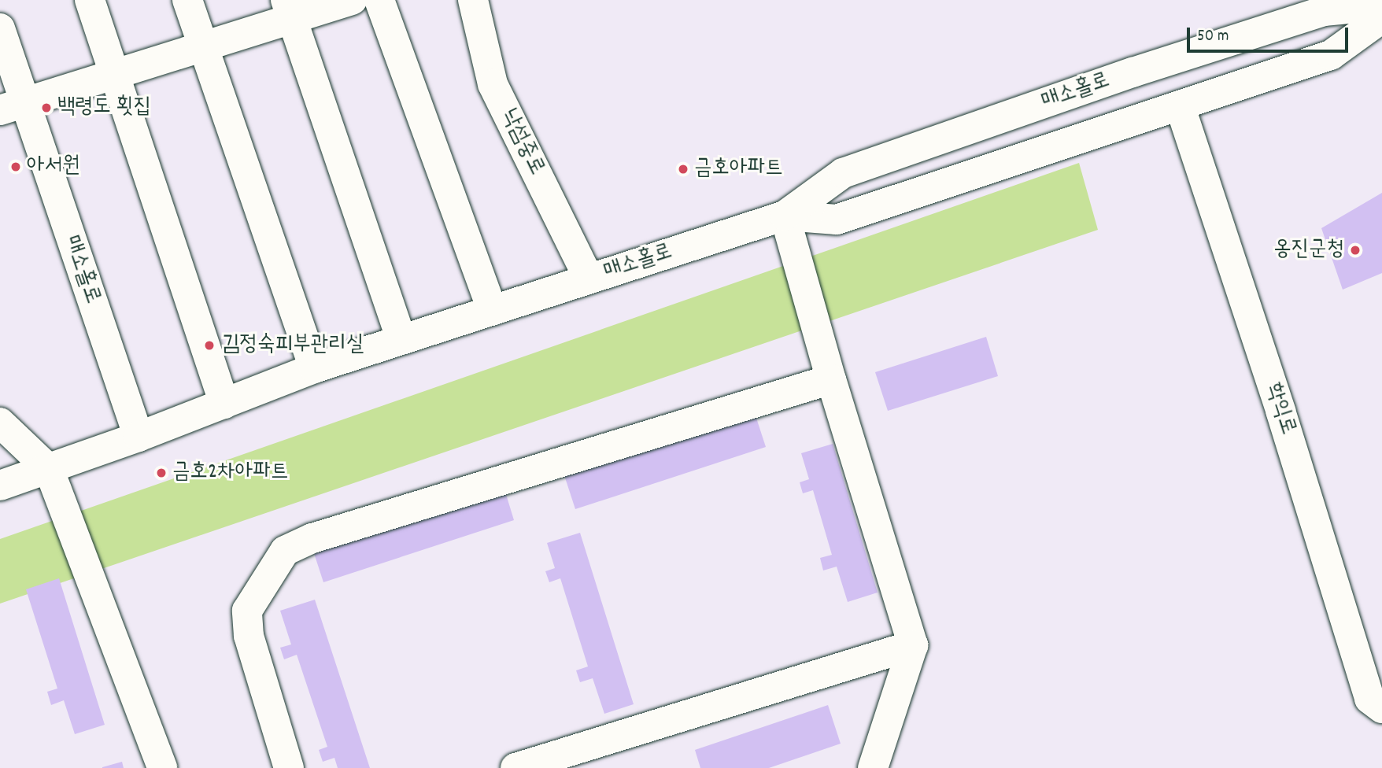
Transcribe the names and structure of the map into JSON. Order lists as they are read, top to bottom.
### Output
{
  "streets": {
    "street": ["매소홀로", "낙섬중로", "학익로"]
  },
  "crossings": [
    ["매소홀로", "낙섬중로"],
    ["매소홀로", "학익로"]
  ],
  "places": [
    "백령도 횟집",
    "아서원",
    "금호아파트",
    "옹진군청",
    "김정숙피부관리실",
    "금호2차아파트"
  ],
  "scale_bar": "50 m"
}
